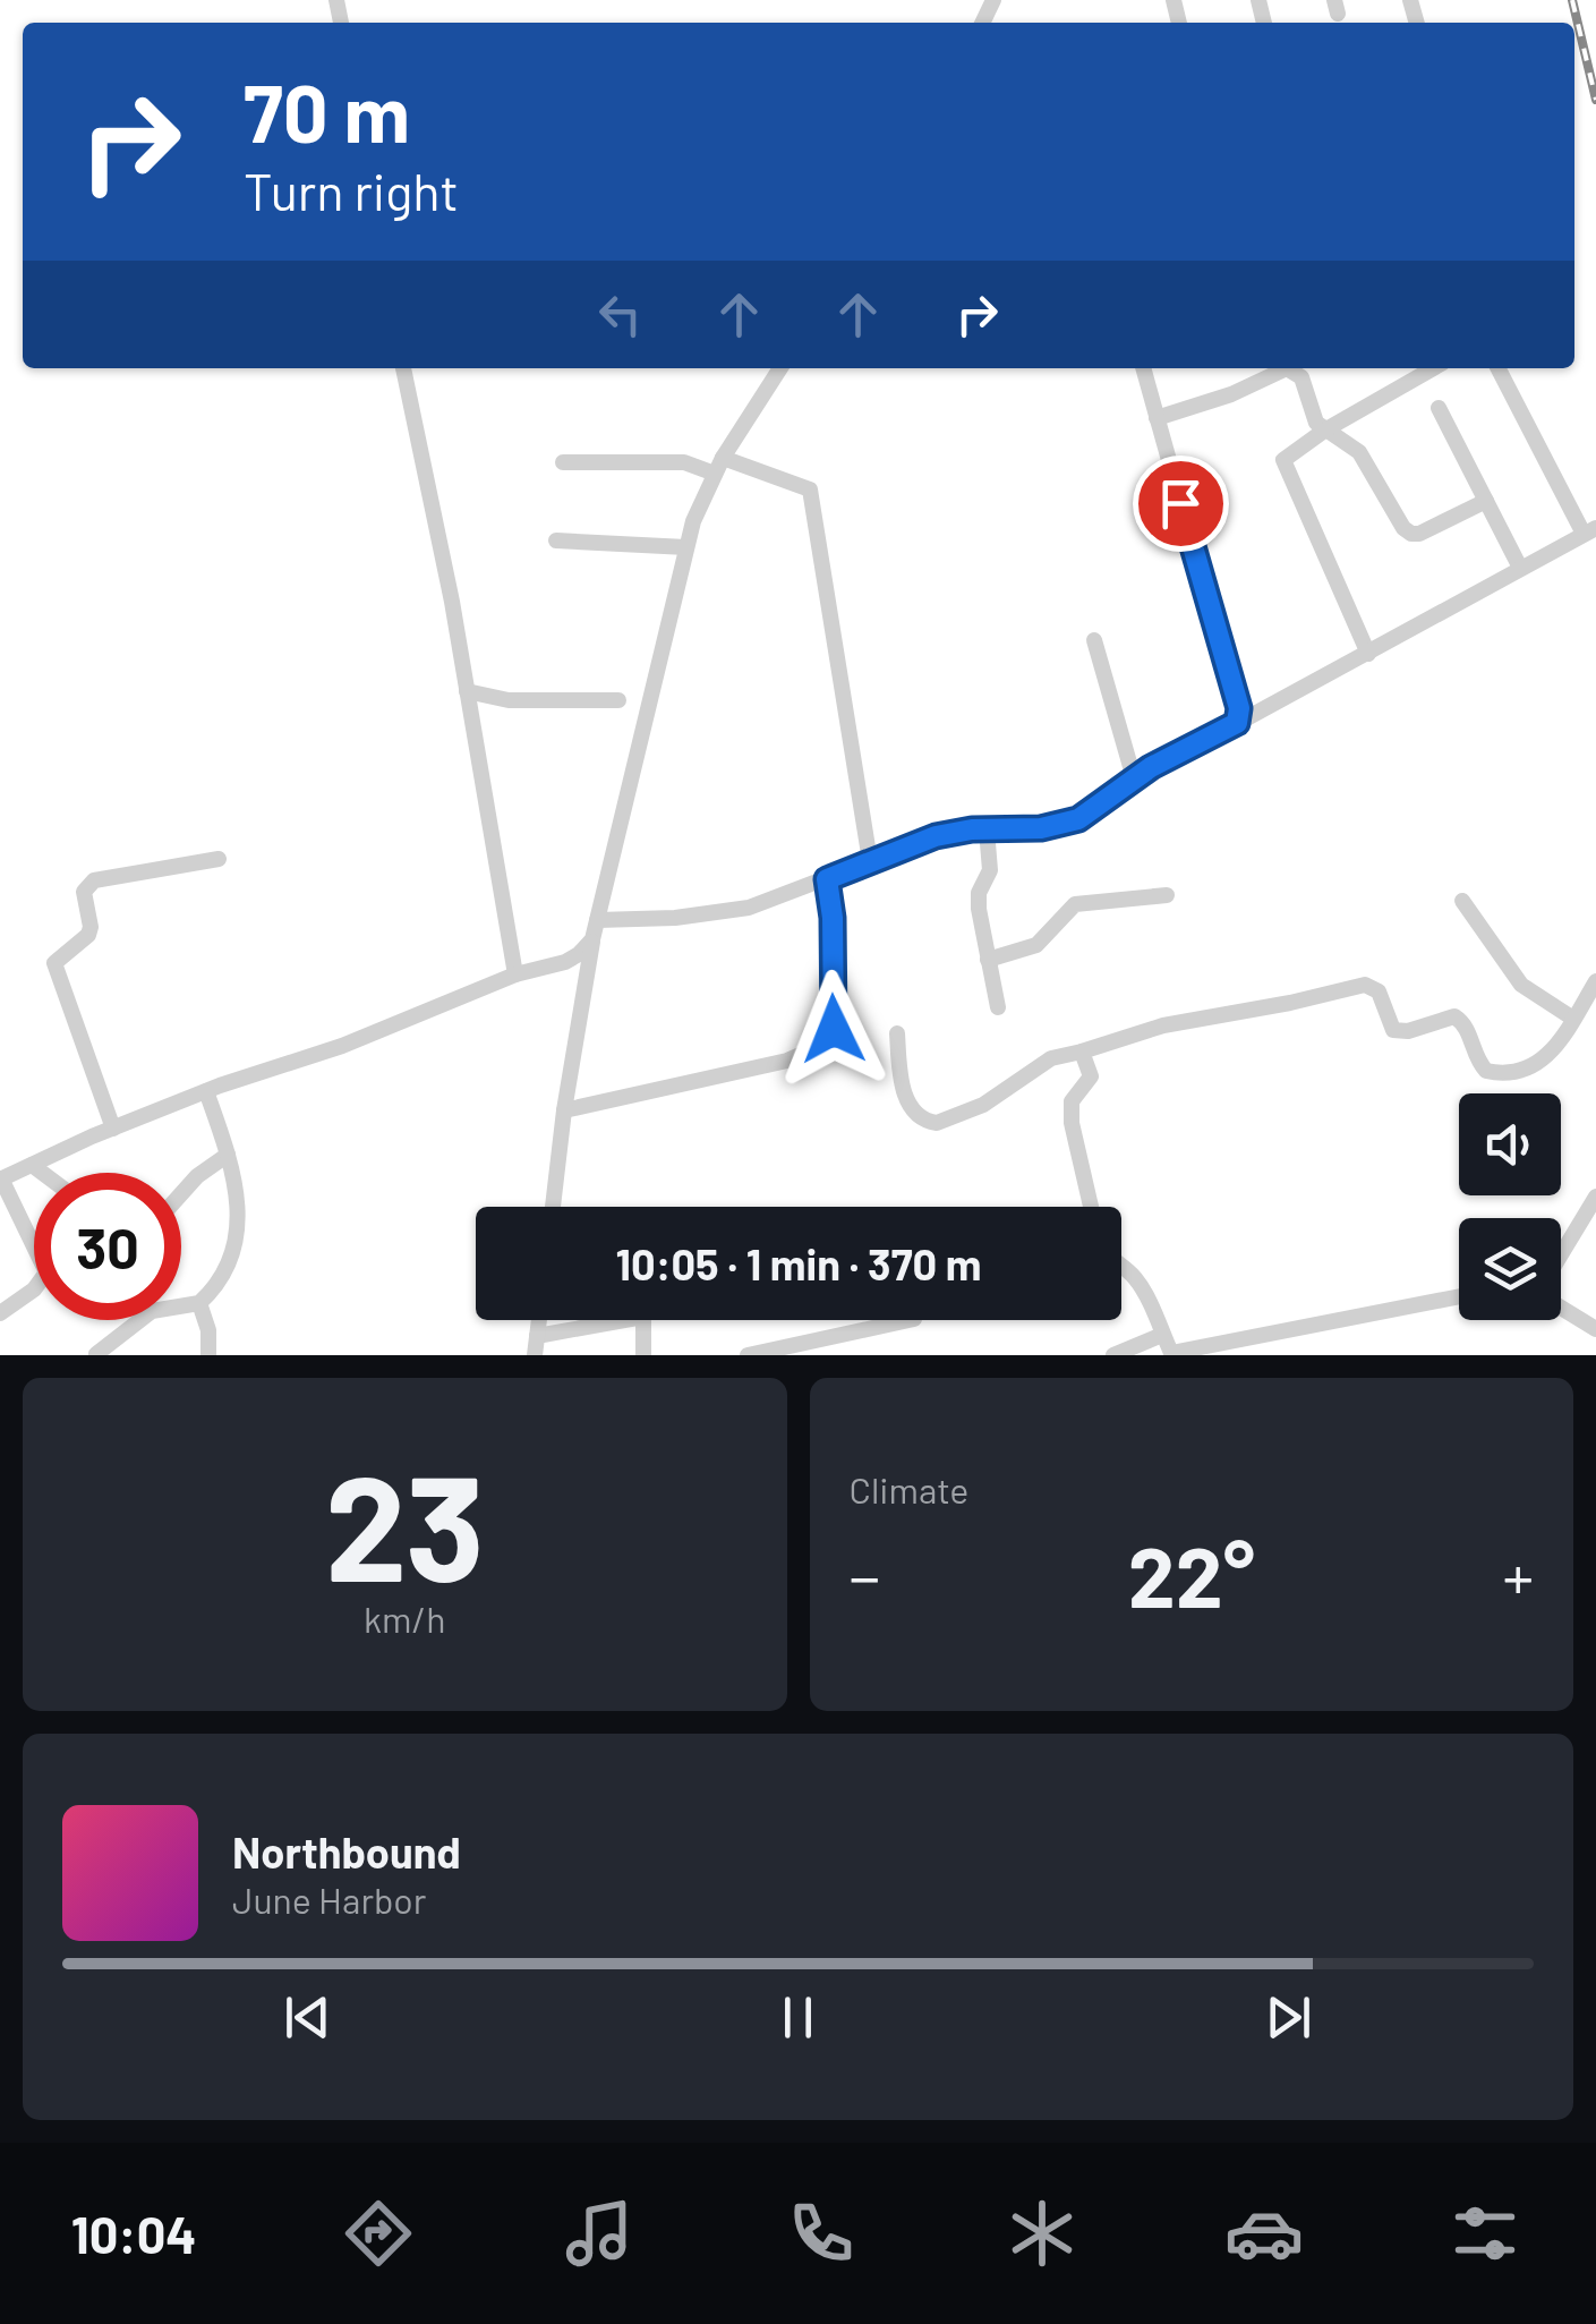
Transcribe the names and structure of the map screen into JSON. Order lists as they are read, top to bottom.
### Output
{
  "page": {
    "turn": ["70 m", "Turn right"],
    "limit": "30",
    "trip": "10:05 · 1 min · 370 m",
    "tile": [
      ["23", "km/h"],
      "Climate"
    ],
    "heat": ["−", "22°", "+"],
    "song": ["Northbound", "June Harbor"],
    "tabs": "10:04"
  }
}
